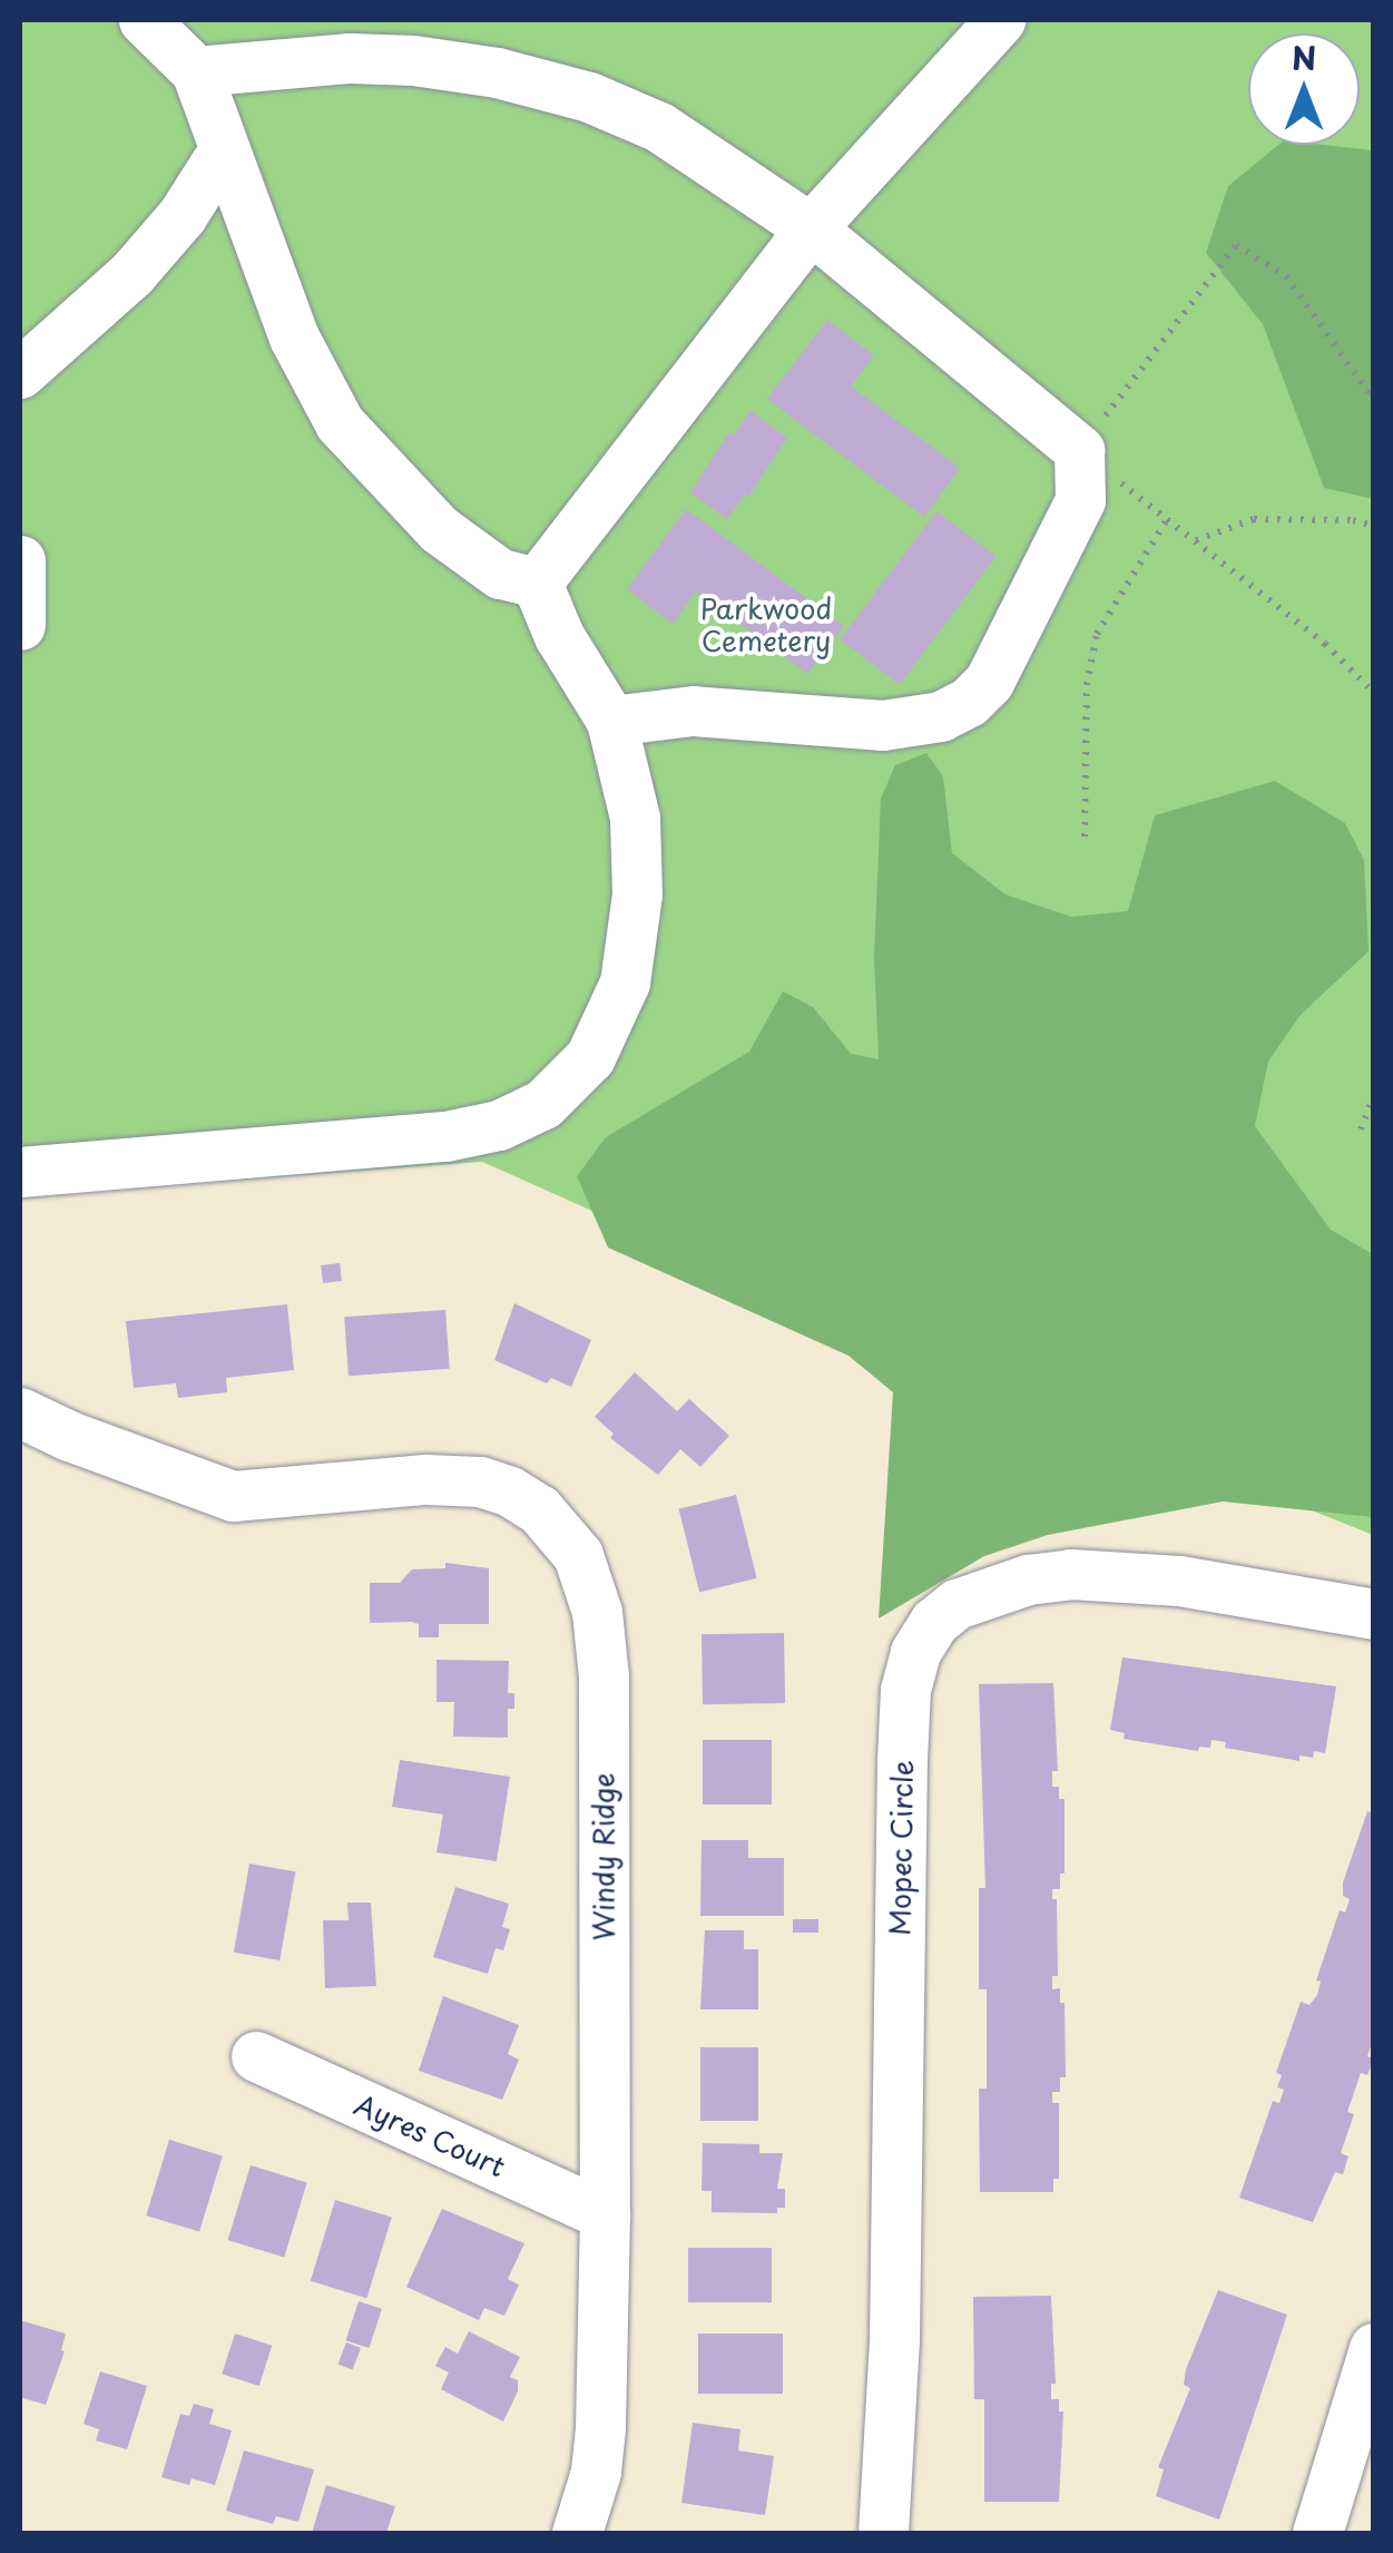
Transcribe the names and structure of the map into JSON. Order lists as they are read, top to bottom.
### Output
{
  "streets": {
    "street": ["Mopec Circle", "Windy Ridge", "Ayres Court"]
  },
  "crossings": [
    ["Windy Ridge", "Ayres Court"]
  ],
  "parks": ["Parkwood Cemetery"],
  "north": "top"
}
